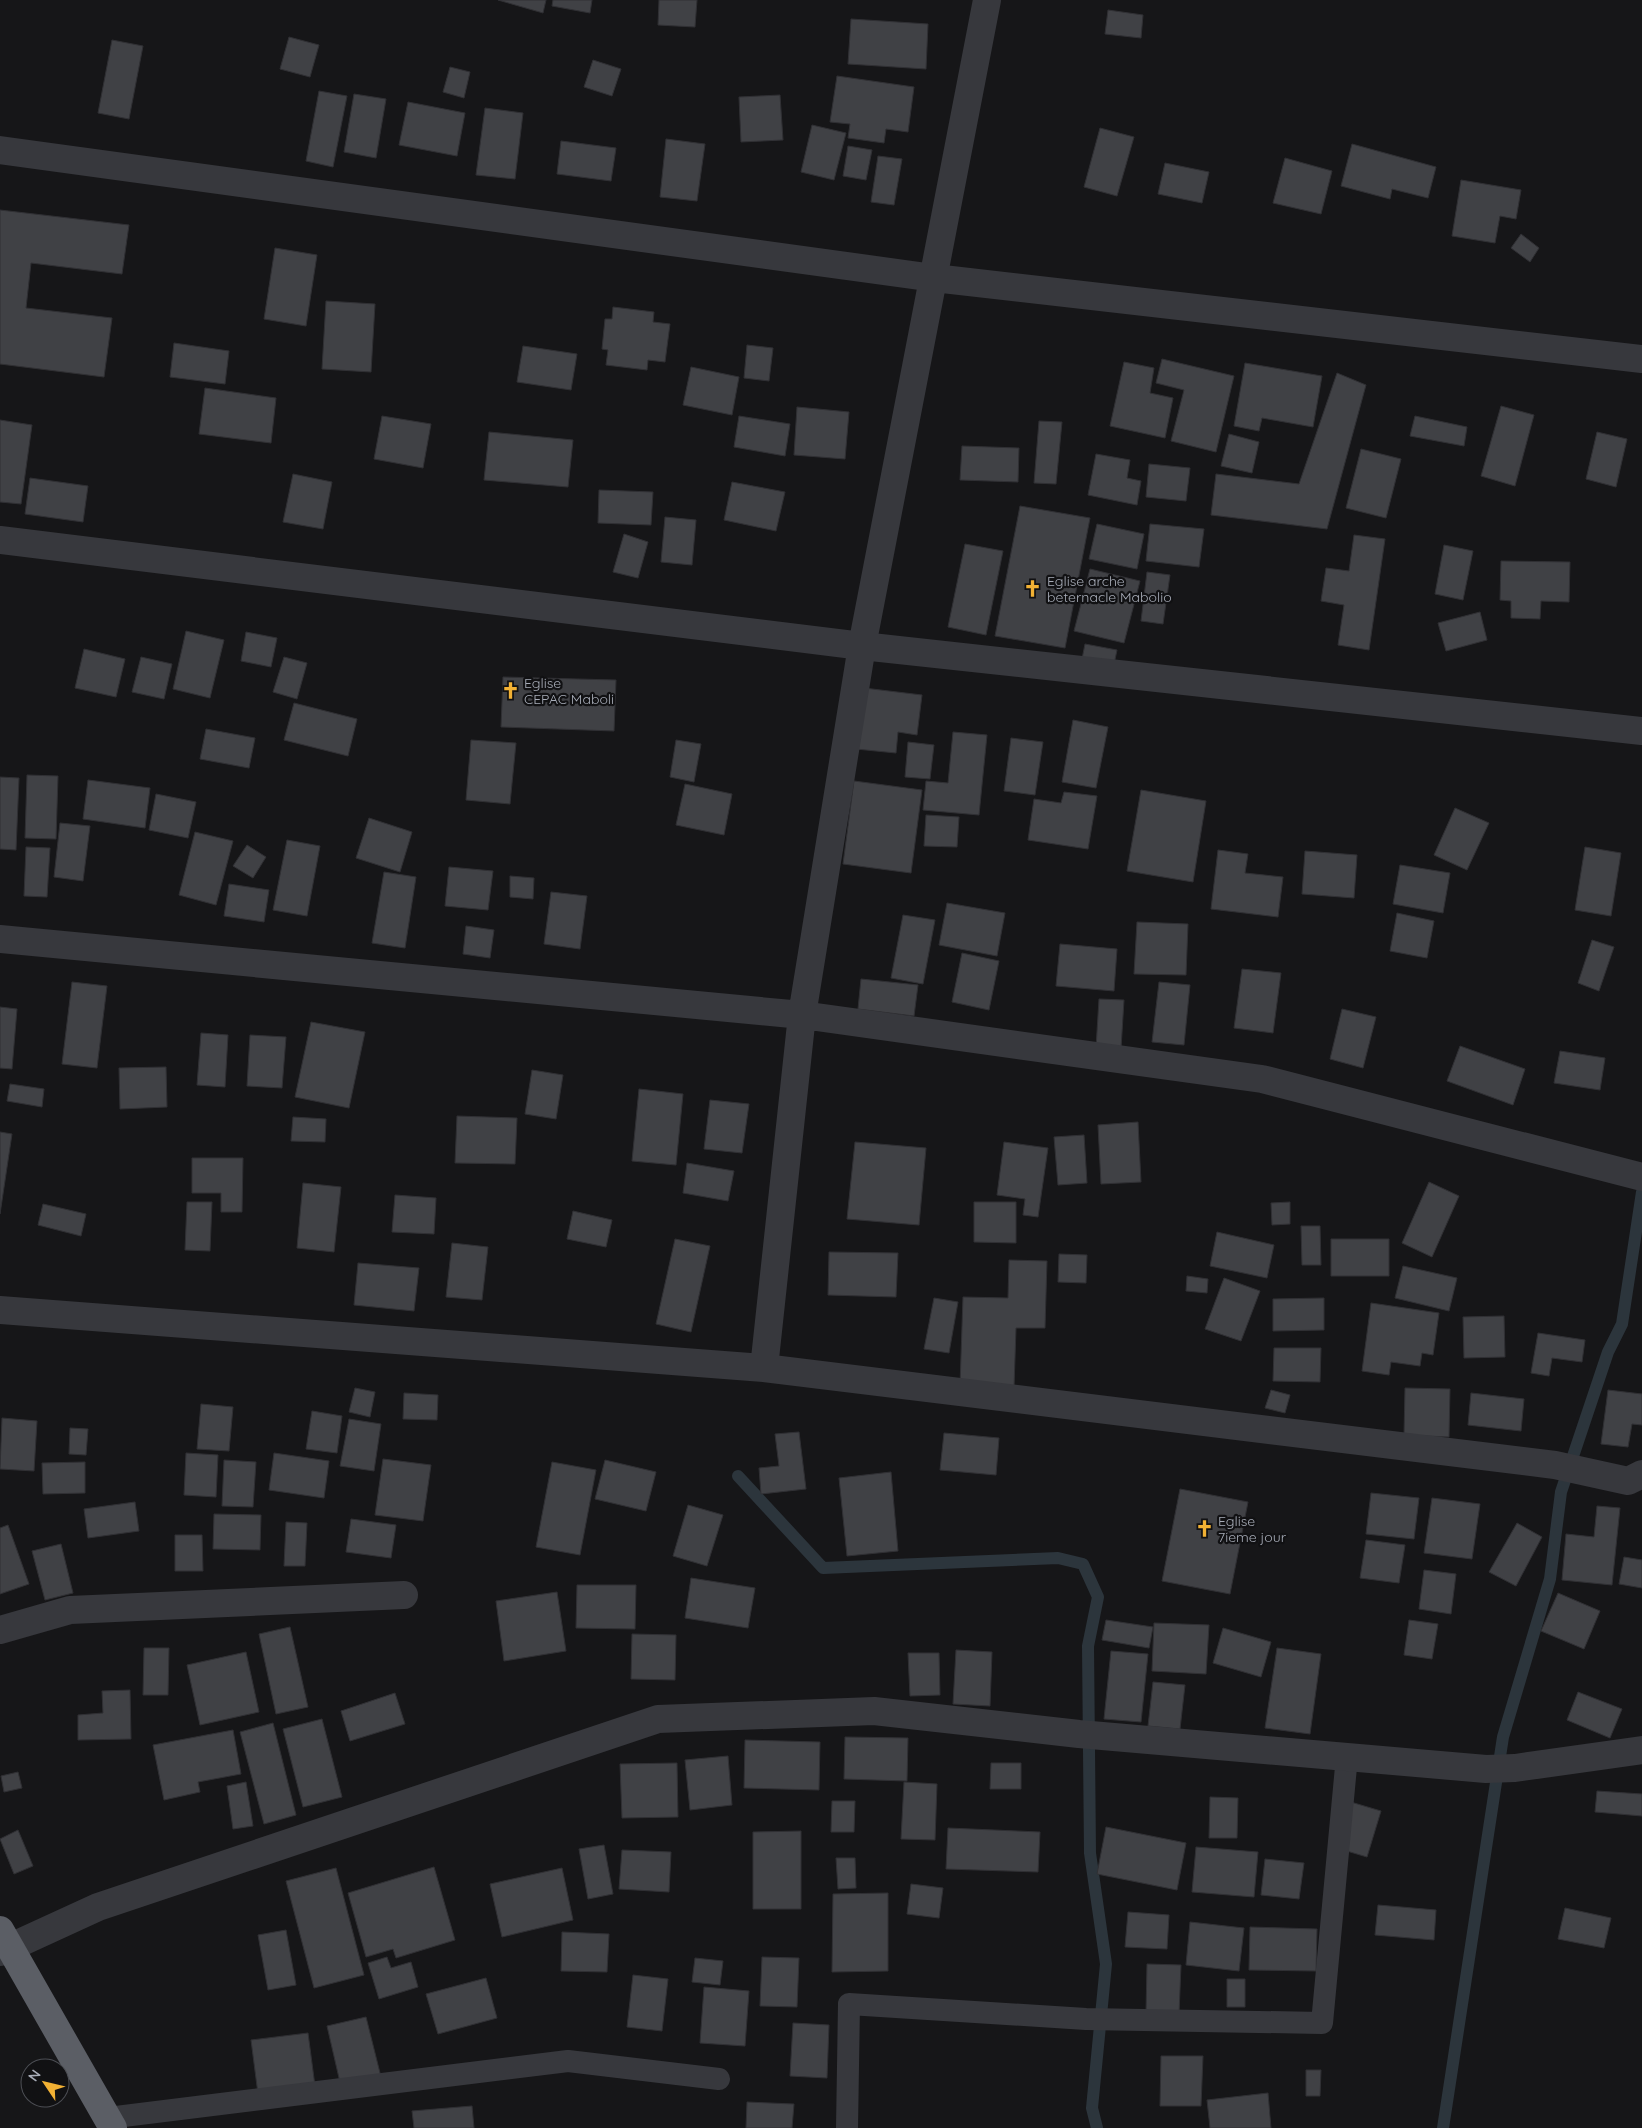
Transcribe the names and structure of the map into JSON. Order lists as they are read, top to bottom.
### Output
{
  "places": {
    "church": ["Eglise arche beternacle Mabolio", "Eglise CEPAC Maboli", "Eglise 7ieme jour"]
  },
  "north": "top left"
}
